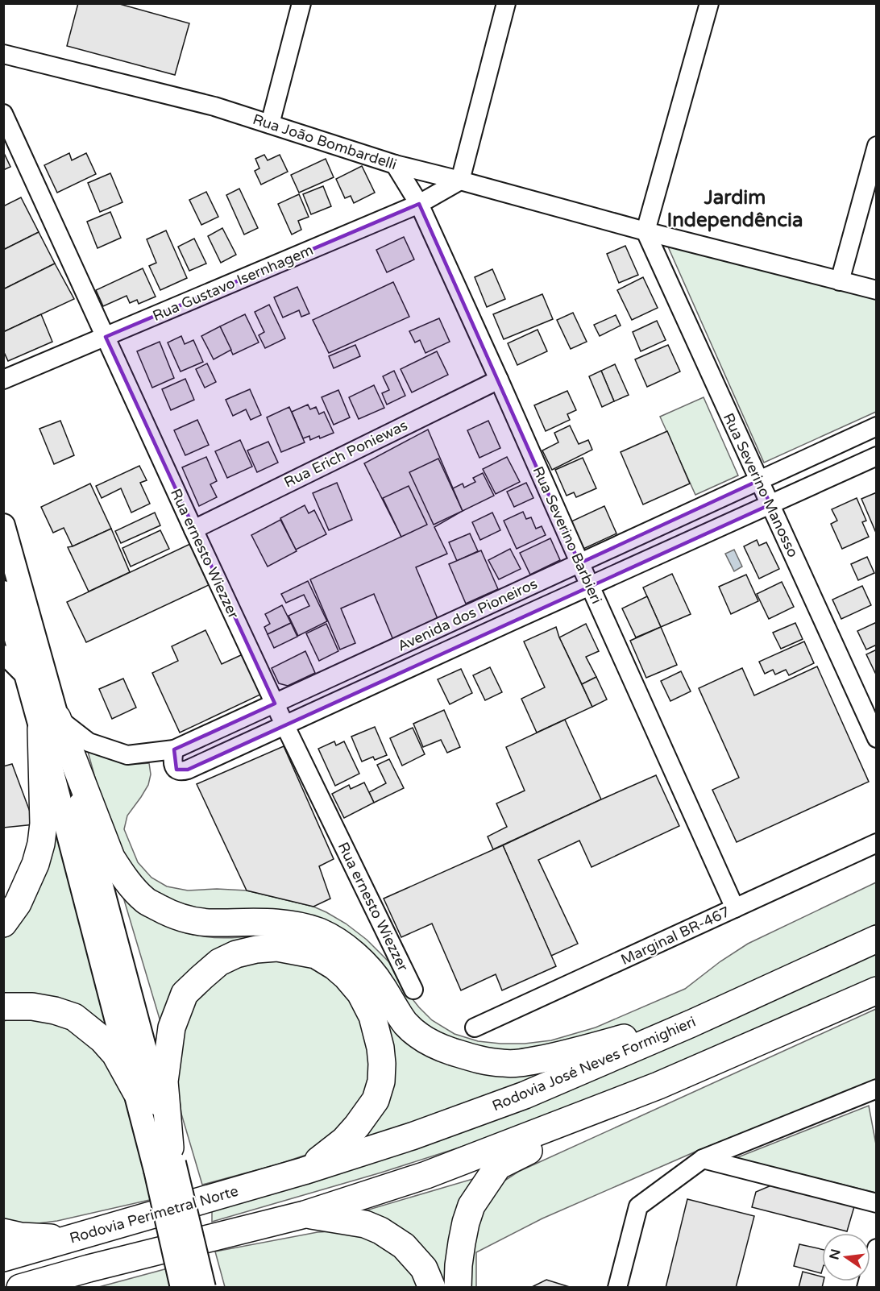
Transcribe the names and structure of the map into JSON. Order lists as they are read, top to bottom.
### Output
{
  "streets": {
    "highway": ["Rodovia José Neves Formighieri", "Rodovia Perimetral Norte"],
    "street": [
      "Rua João Bombardelli",
      "Rua Gustavo Isernhagem",
      "Rua Erich Poniewas",
      "Rua Severino Manosso",
      "Rua Severino Barbieri",
      "Rua ernesto Wiezzer",
      "Avenida dos Pioneiros",
      "Marginal BR-467"
    ]
  },
  "crossings": [
    ["Rua João Bombardelli", "Rua Gustavo Isernhagem"],
    ["Rua João Bombardelli", "Rua Severino Manosso"],
    ["Rua João Bombardelli", "Rua Severino Barbieri"],
    ["Rua Gustavo Isernhagem", "Rua Severino Barbieri"],
    ["Rua Gustavo Isernhagem", "Rua ernesto Wiezzer"],
    ["Rua Erich Poniewas", "Rua Severino Barbieri"],
    ["Rua Erich Poniewas", "Rua ernesto Wiezzer"],
    ["Rua Severino Manosso", "Avenida dos Pioneiros"],
    ["Rua Severino Barbieri", "Avenida dos Pioneiros"],
    ["Rua Severino Barbieri", "Marginal BR-467"],
    ["Rua ernesto Wiezzer", "Avenida dos Pioneiros"],
    ["Rodovia José Neves Formighieri", "Rodovia Perimetral Norte"]
  ],
  "districts": ["Jardim Independência"],
  "north": "left"
}
